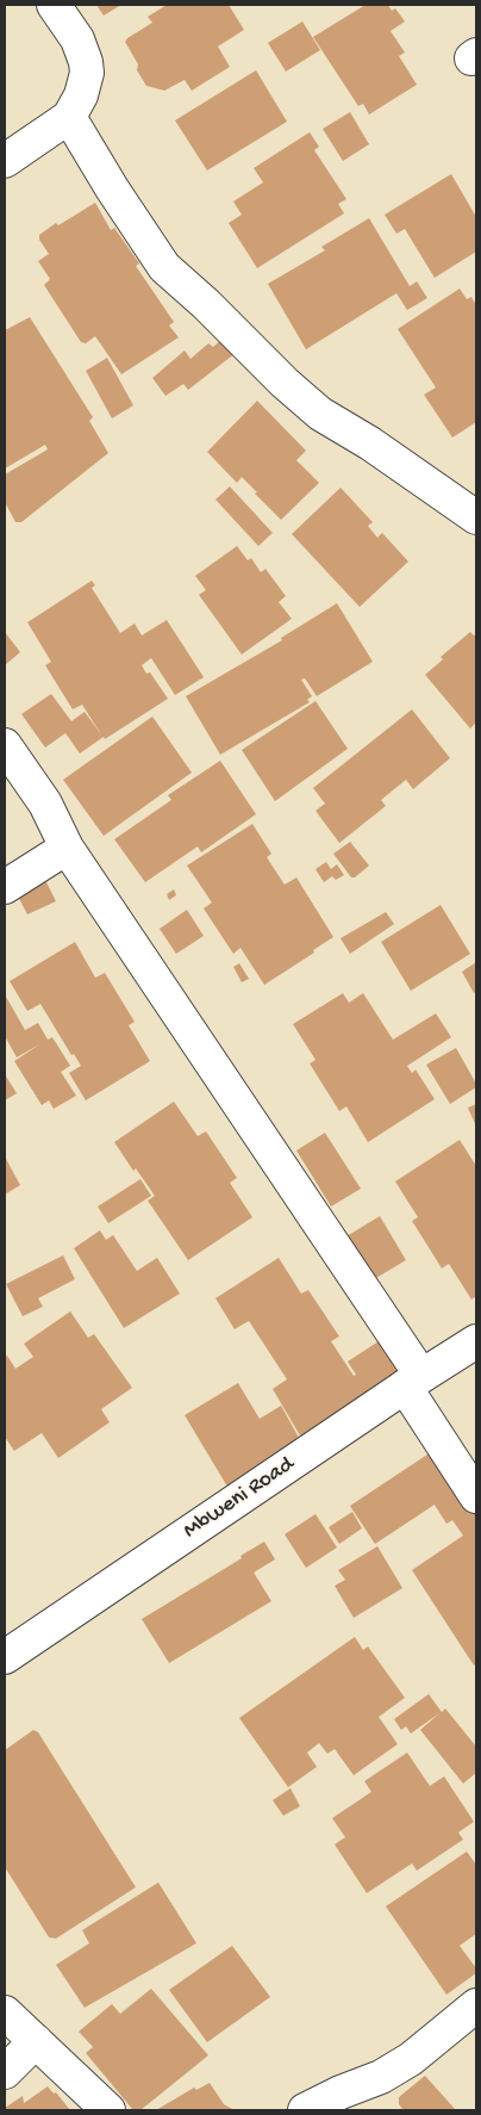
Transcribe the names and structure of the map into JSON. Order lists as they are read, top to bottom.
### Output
{
  "streets": {
    "street": ["Mbweni Road"]
  }
}
